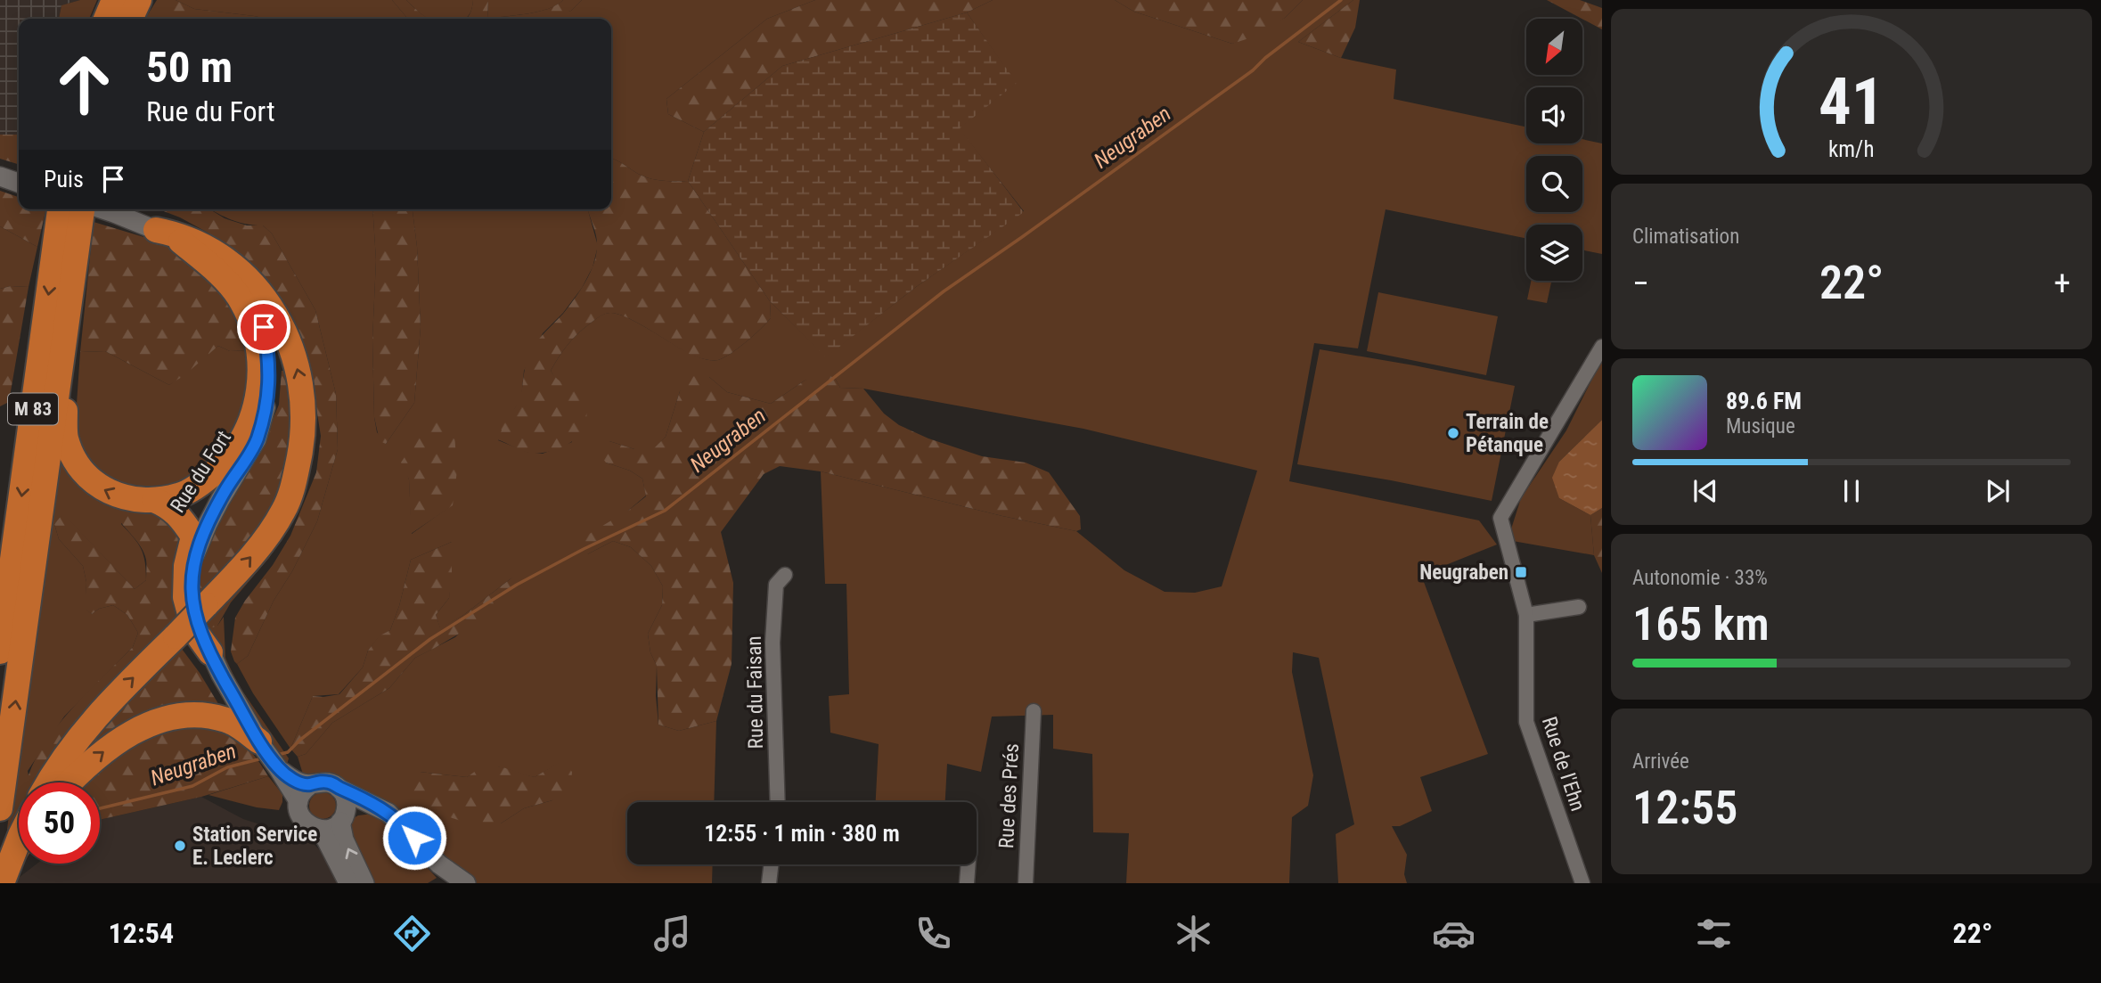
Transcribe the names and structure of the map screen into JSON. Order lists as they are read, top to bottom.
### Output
{
  "streets": {
    "highway": ["M 83"],
    "main road": ["Rue du Fort"],
    "street": ["Rue du Faisan", "Rue de l'Ehn", "Rue des Prés"]
  },
  "water": ["Neugraben"],
  "places": {
    "other": ["Terrain de Pétanque", "Station Service E. Leclerc"],
    "transit": ["Neugraben"]
  },
  "north": "bottom left",
  "page": {
    "turn": ["50 m", "Rue du Fort"],
    "then": "Puis",
    "tile": [
      "Climatisation",
      ["Autonomie · 33%", "165 km"],
      ["Arrivée", "12:55"]
    ],
    "heat": ["−", "22°", "+"],
    "song": ["89.6 FM", "Musique"],
    "limit": "50",
    "trip": "12:55 · 1 min · 380 m",
    "tabs": ["12:54", "22°"],
    "gauge": ["41", "km/h"]
  }
}
